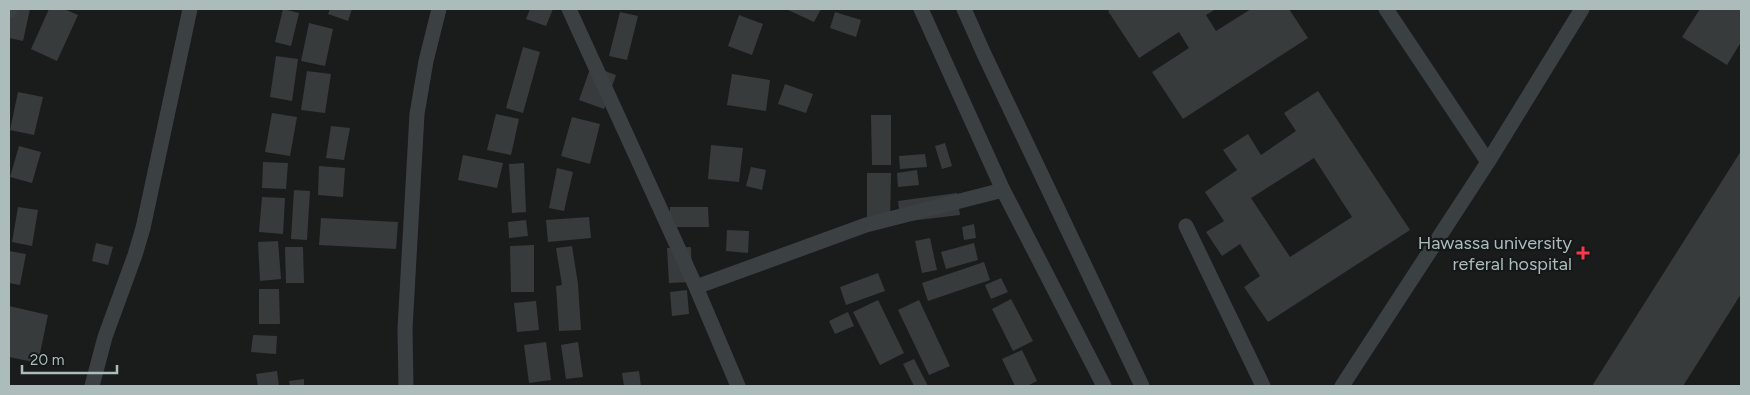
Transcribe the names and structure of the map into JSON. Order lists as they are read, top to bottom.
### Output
{
  "places": {
    "health": ["Hawassa university referal hospital"]
  },
  "scale_bar": "20 m"
}
